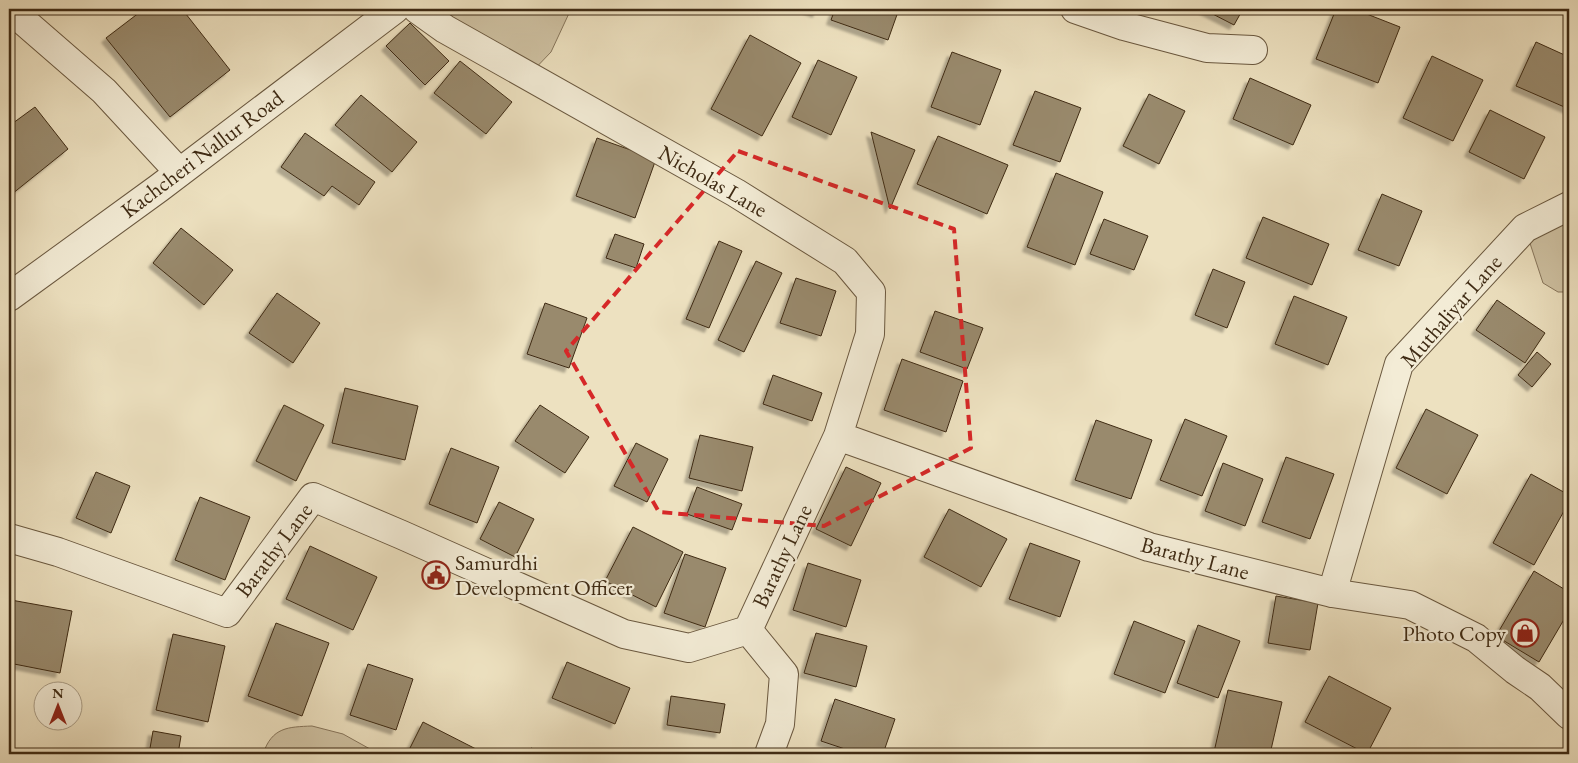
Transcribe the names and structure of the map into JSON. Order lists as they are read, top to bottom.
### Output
{
  "streets": {
    "street": [
      "Kachcheri Nallur Road",
      "Nicholas Lane",
      "Muthaliyar Lane",
      "Barathy Lane"
    ]
  },
  "crossings": [
    ["Nicholas Lane", "Barathy Lane"],
    ["Muthaliyar Lane", "Barathy Lane"]
  ],
  "places": {
    "public building": ["Samurdhi Development Officer"],
    "shop": ["Photo Copy"]
  },
  "north": "top"
}
